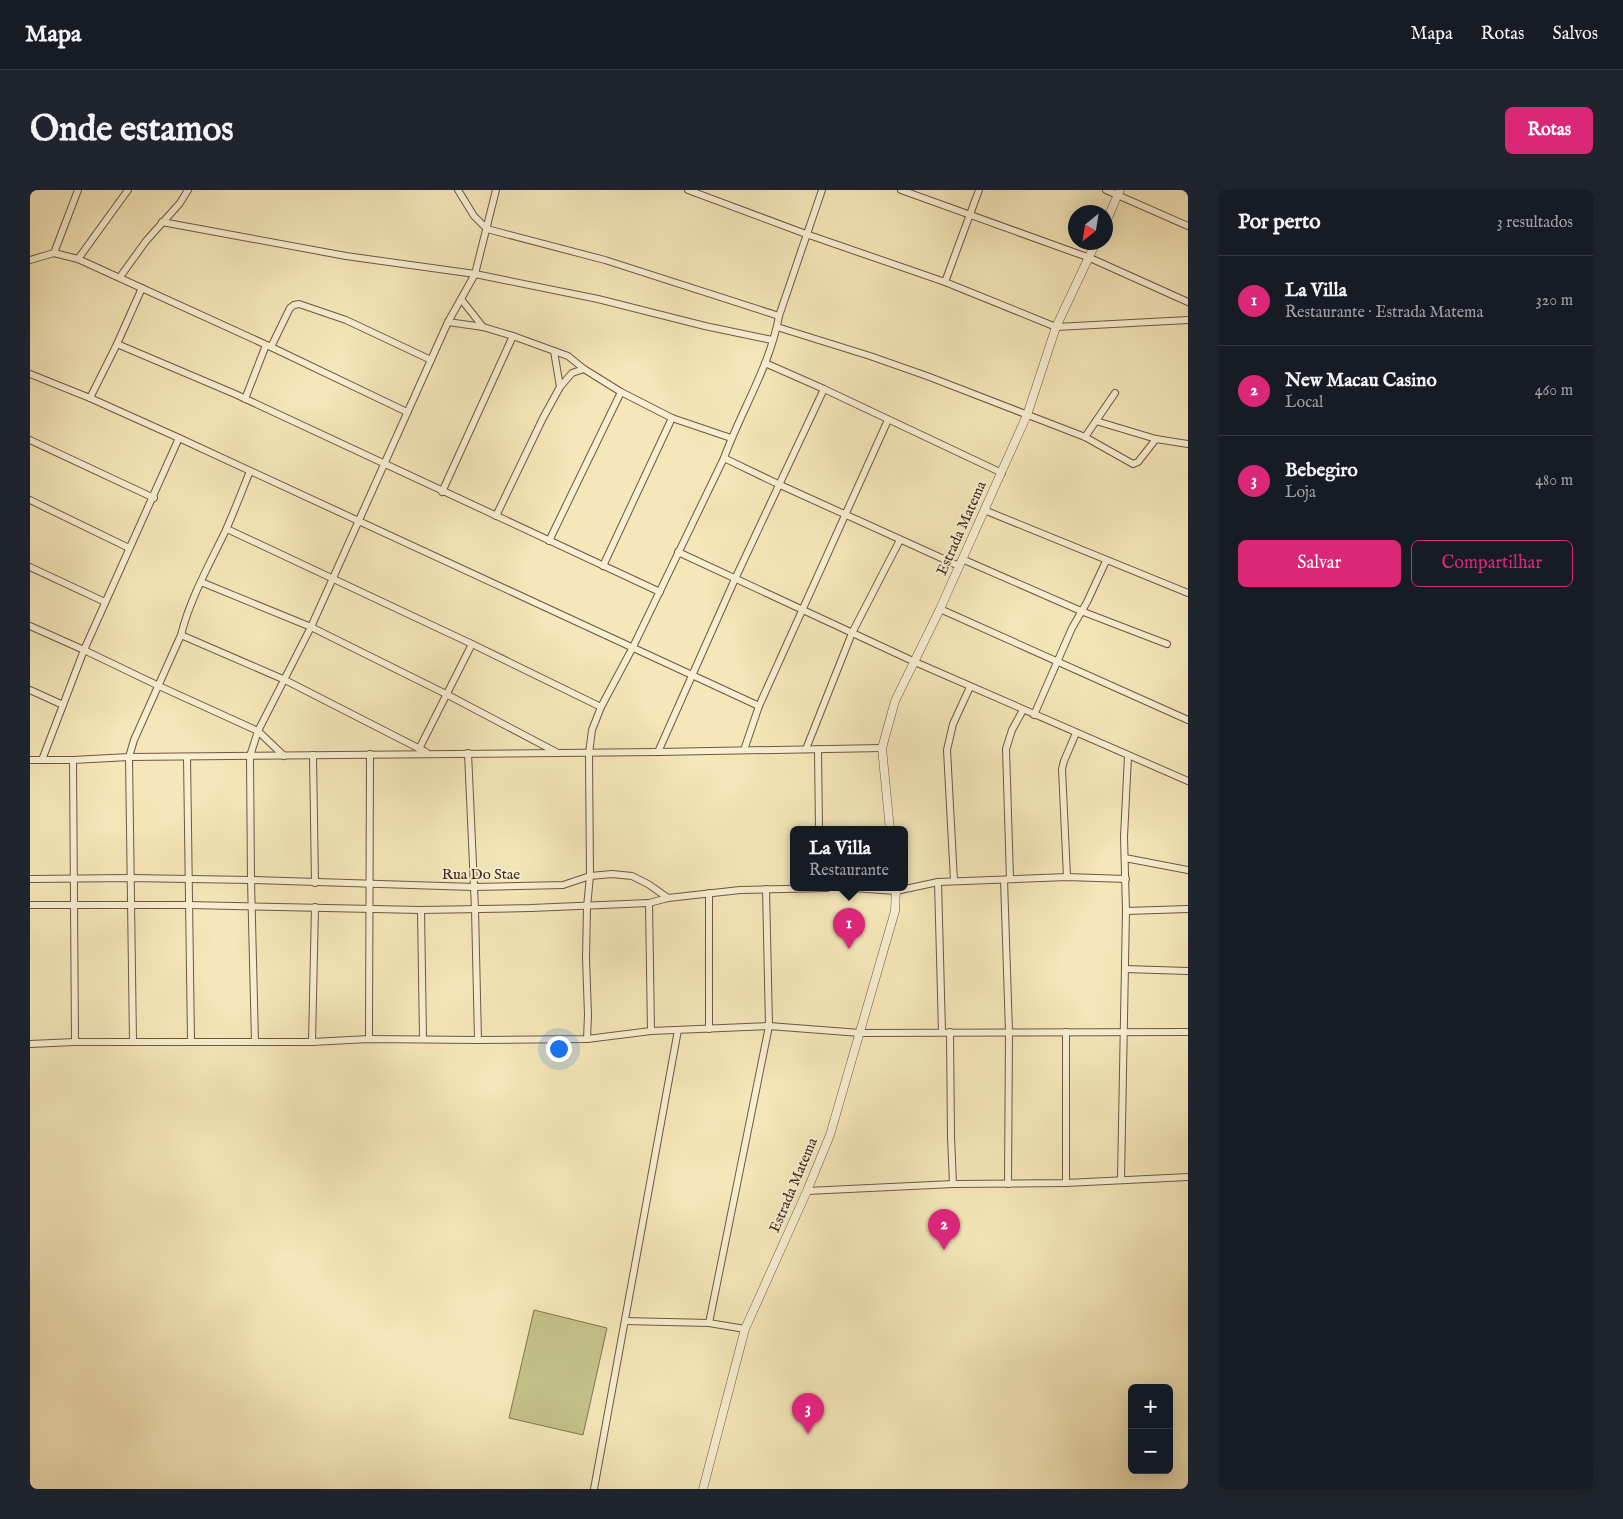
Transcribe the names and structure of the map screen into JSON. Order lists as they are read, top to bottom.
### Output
{
  "streets": {
    "street": ["Estrada Matema", "Rua Do Stae"]
  },
  "north": "bottom left",
  "page": {
    "header": "Mapa",
    "nav": ["Mapa", "Rotas", "Salvos"],
    "buttons": [
      "Rotas",
      ["Salvar", "Compartilhar"]
    ],
    "title": "Onde estamos",
    "heading": ["Por perto", "3 resultados"],
    "list": [
      {
        "mark": "1",
        "name": "La Villa",
        "note": "Restaurante · Estrada Matema",
        "value": "320 m"
      },
      {
        "mark": "2",
        "name": "New Macau Casino",
        "note": "Local",
        "value": "460 m"
      },
      {
        "mark": "3",
        "name": "Bebegiro",
        "note": "Loja",
        "value": "480 m"
      }
    ],
    "popup": ["La Villa", "Restaurante"],
    "pins": ["1", "2", "3"],
    "map_buttons": ["+", "−"]
  }
}
